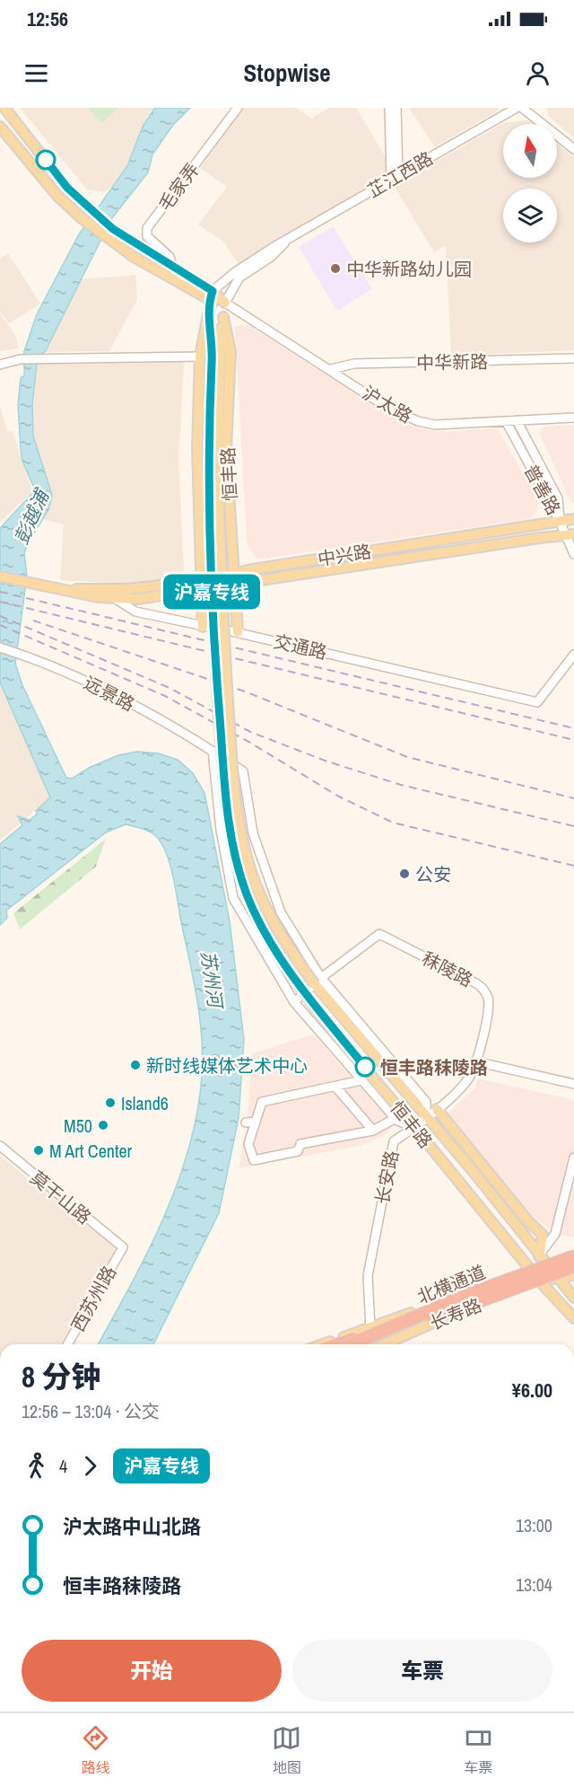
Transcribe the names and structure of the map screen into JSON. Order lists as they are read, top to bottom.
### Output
{
  "streets": {
    "highway": ["北横通道"],
    "main road": [
      "沪太路",
      "恒丰路",
      "中兴路",
      "交通路",
      "长寿路"
    ],
    "street": [
      "芷江西路",
      "毛家弄",
      "中华新路",
      "普善路",
      "远景路",
      "秣陵路",
      "长安路",
      "莫干山路",
      "西苏州路"
    ]
  },
  "crossings": [
    ["芷江西路", "沪太路"],
    ["芷江西路", "恒丰路"],
    ["毛家弄", "沪太路"],
    ["中华新路", "沪太路"],
    ["沪太路", "恒丰路"],
    ["沪太路", "普善路"],
    ["恒丰路", "中兴路"],
    ["恒丰路", "交通路"],
    ["恒丰路", "远景路"],
    ["恒丰路", "长安路"],
    ["恒丰路", "长寿路"],
    ["普善路", "中兴路"],
    ["中兴路", "交通路"],
    ["远景路", "秣陵路"],
    ["远景路", "长安路"],
    ["秣陵路", "长安路"],
    ["长安路", "长寿路"],
    ["莫干山路", "西苏州路"],
    ["北横通道", "长寿路"]
  ],
  "water": ["彭越浦", "苏州河"],
  "places": [
    "中华新路幼儿园",
    "公安",
    "新时线媒体艺术中心",
    "恒丰路秣陵路",
    "Island6",
    "M50",
    "M Art Center"
  ],
  "lines": ["bus line 沪嘉专线"],
  "north": "top",
  "page": {
    "status": "12:56",
    "header": "Stopwise",
    "on_map": "沪嘉专线",
    "heading": ["8 分钟", "12:56 – 13:04 · 公交", "¥6.00"],
    "legs": ["4", "沪嘉专线"],
    "list": [
      {
        "name": "沪太路中山北路",
        "value": "13:00"
      },
      {
        "name": "恒丰路秣陵路",
        "value": "13:04"
      }
    ],
    "buttons": ["开始", "车票"],
    "tabs": ["路线", "地图", "车票"]
  }
}
